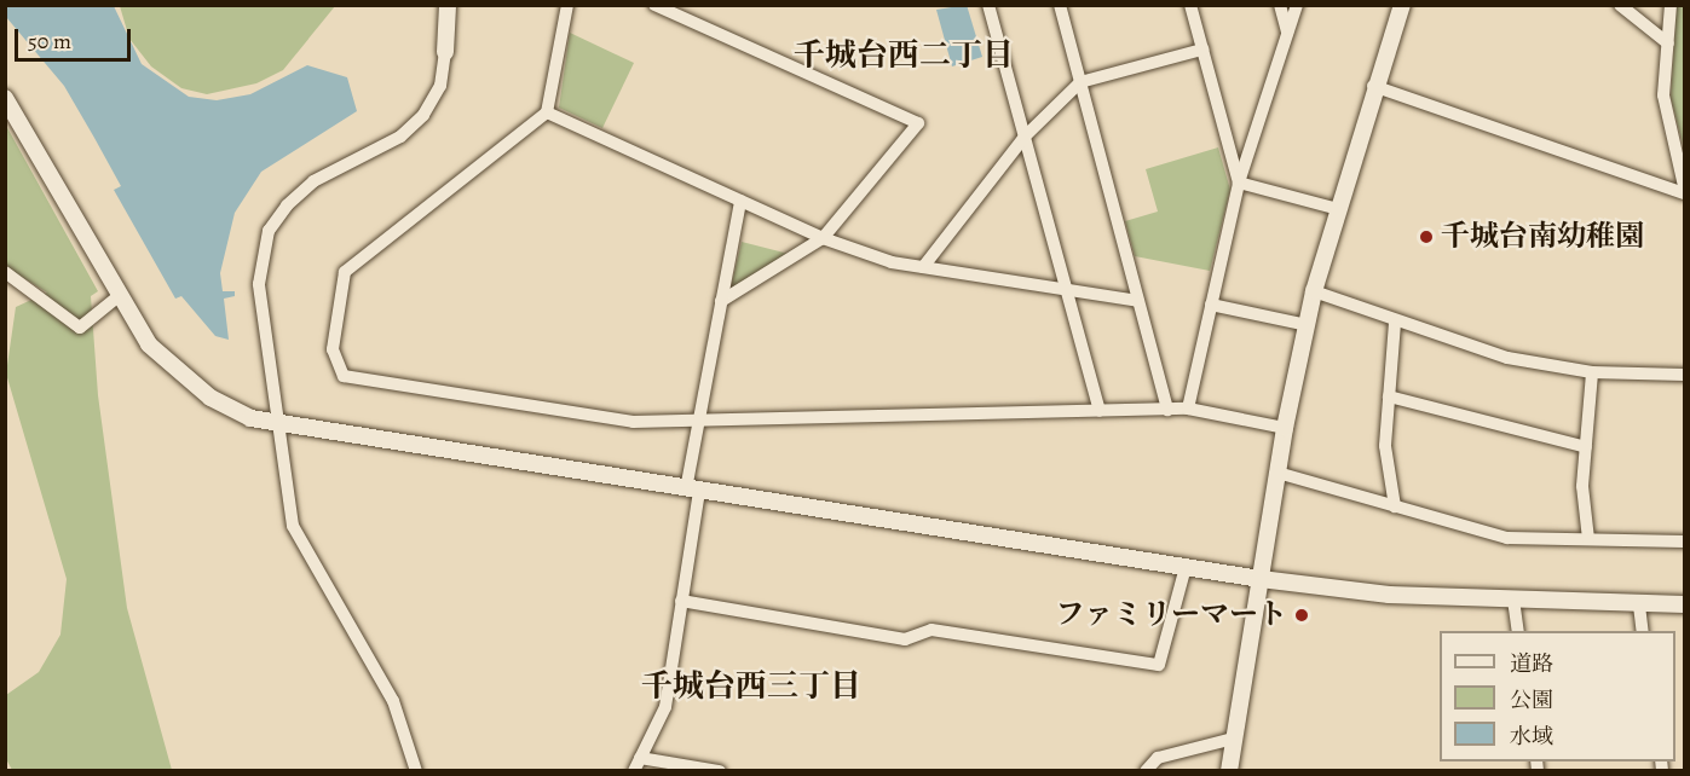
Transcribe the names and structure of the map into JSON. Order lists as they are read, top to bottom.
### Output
{
  "districts": ["千城台西二丁目", "千城台西三丁目"],
  "places": ["千城台南幼稚園", "ファミリーマート"],
  "legend": ["道路", "公園", "水域"],
  "scale_bar": "50 m"
}
